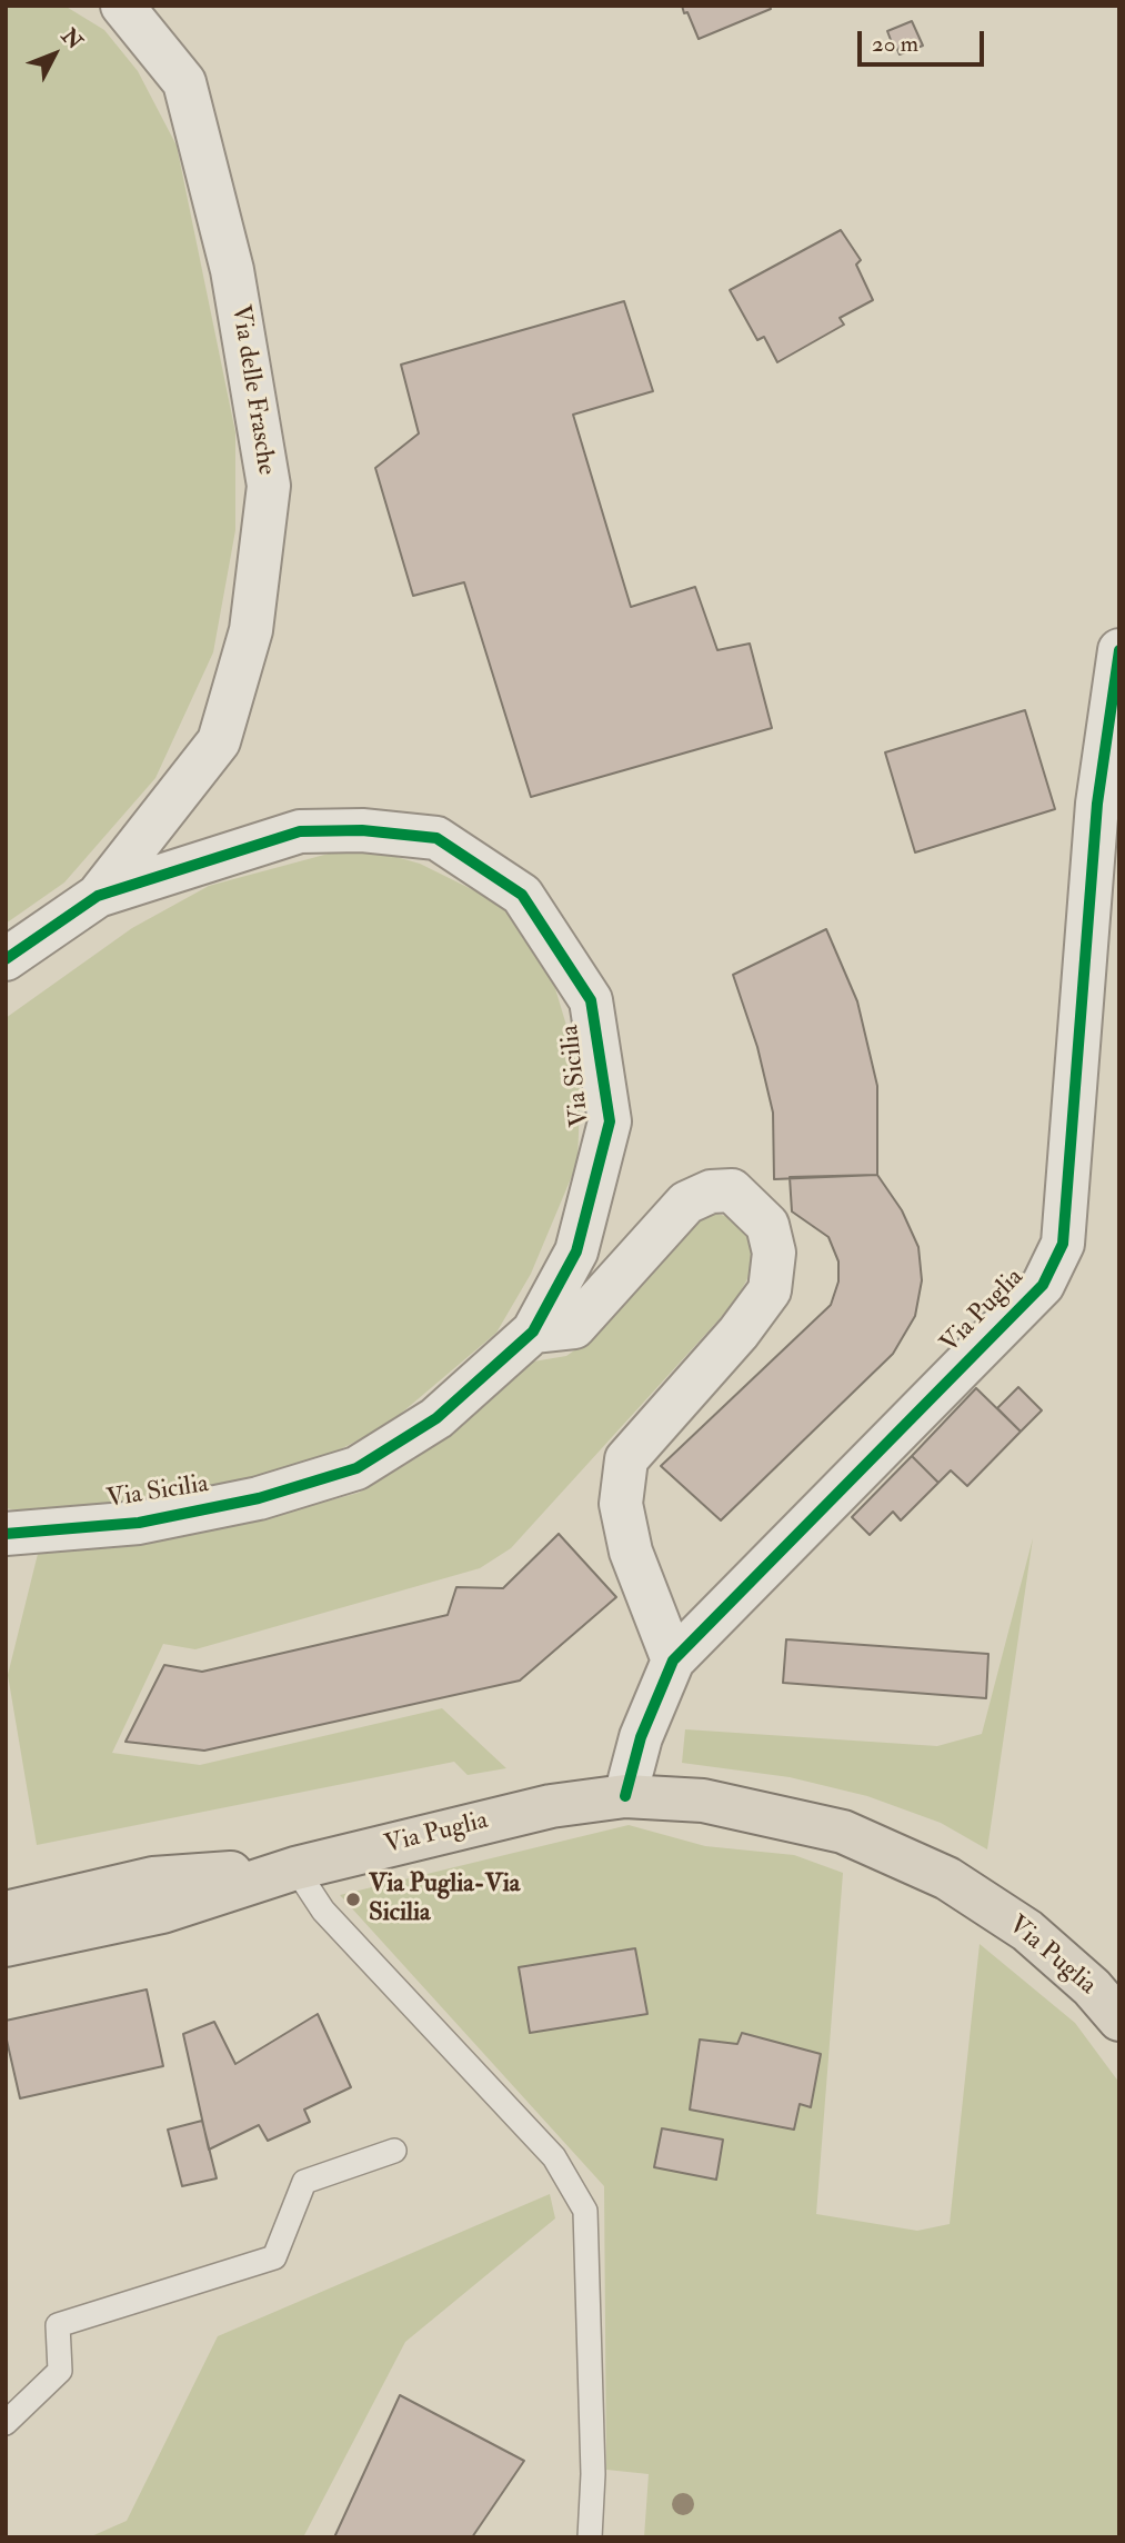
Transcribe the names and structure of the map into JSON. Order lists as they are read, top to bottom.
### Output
{
  "streets": {
    "main road": ["Via Puglia"],
    "street": ["Via delle Frasche", "Via Sicilia"]
  },
  "crossings": [
    ["Via delle Frasche", "Via Sicilia"]
  ],
  "places": ["Via Puglia-Via Sicilia"],
  "scale_bar": "20 m",
  "north": "top right"
}
